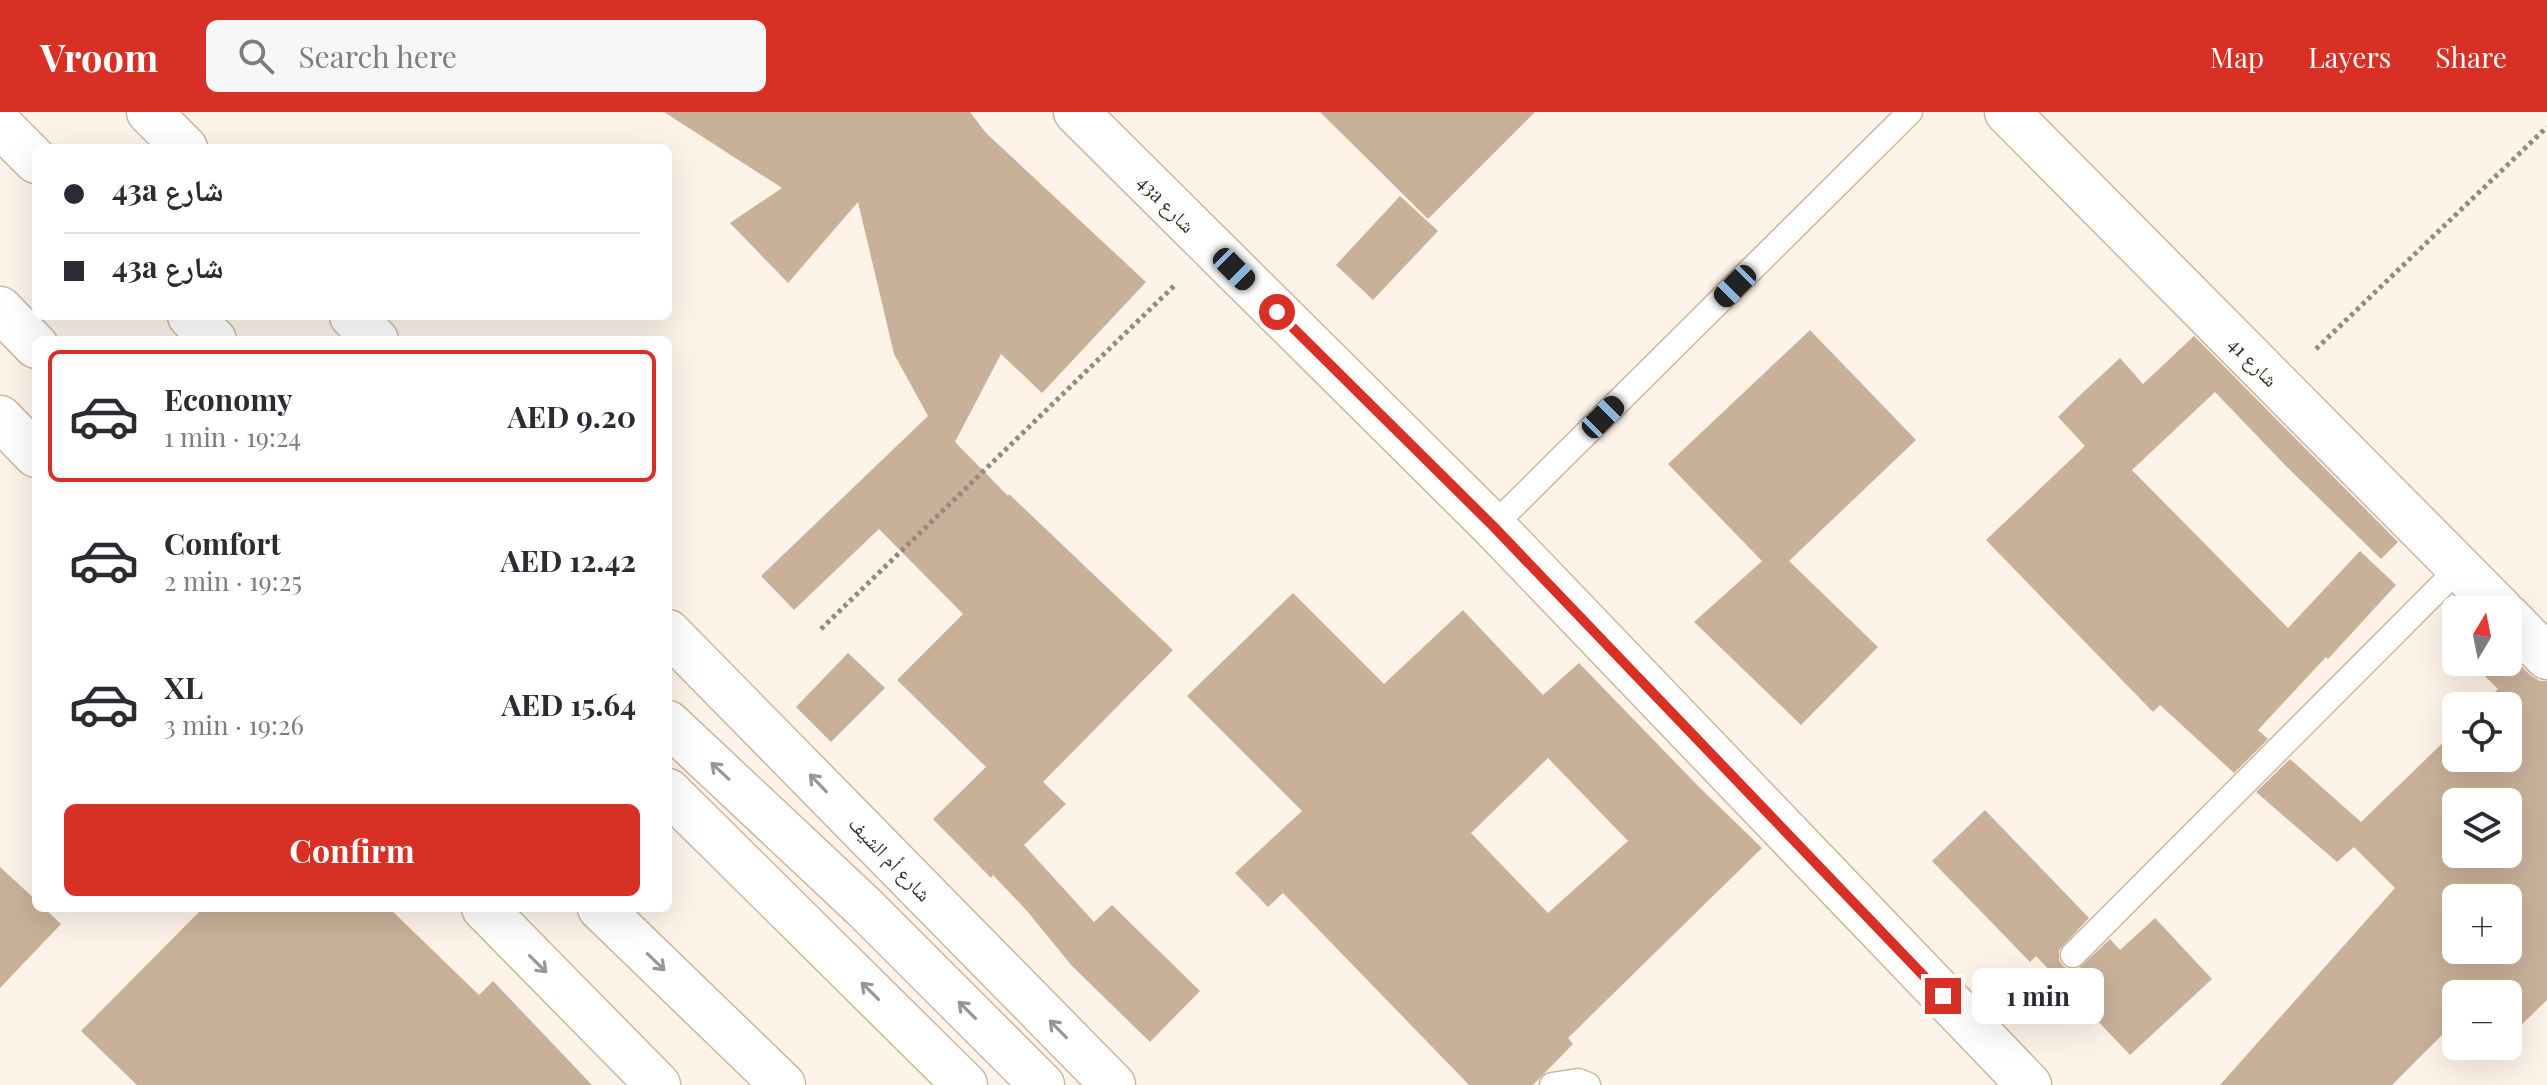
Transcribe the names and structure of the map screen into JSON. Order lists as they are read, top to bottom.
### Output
{
  "streets": {
    "street": ["43a شارع", "شارع 41", "شارع أم الشيف"]
  },
  "north": "top",
  "page": {
    "header": "Vroom",
    "search": "Search here",
    "nav": ["Map", "Layers", "Share"],
    "banner": ["43a شارع", "43a شارع"],
    "list": [
      {
        "name": "Economy",
        "note": "1 min · 19:24",
        "value": "AED 9.20"
      },
      {
        "name": "Comfort",
        "note": "2 min · 19:25",
        "value": "AED 12.42"
      },
      {
        "name": "XL",
        "note": "3 min · 19:26",
        "value": "AED 15.64"
      }
    ],
    "map_buttons": ["+", "−"],
    "buttons": "Confirm",
    "bubble": "1 min"
  }
}
